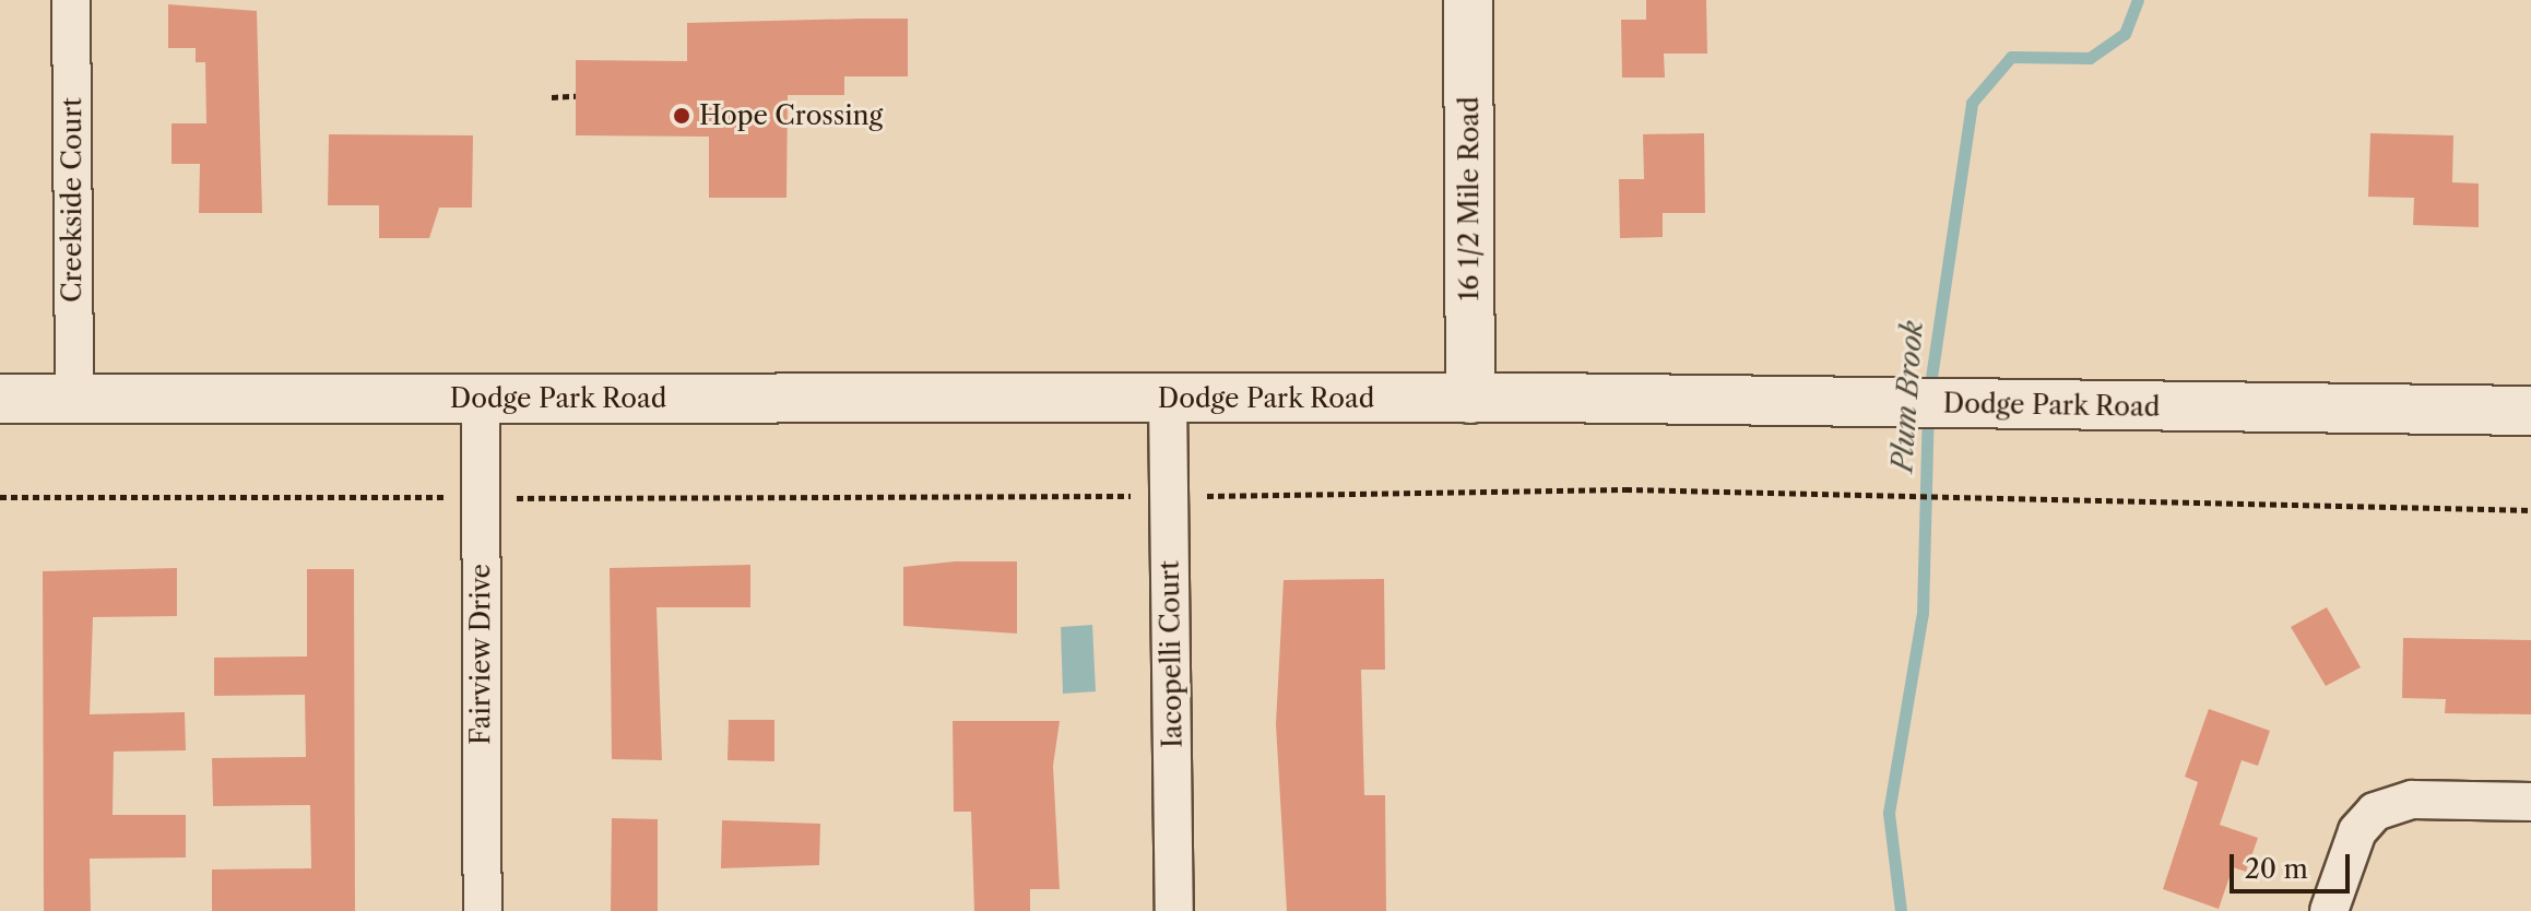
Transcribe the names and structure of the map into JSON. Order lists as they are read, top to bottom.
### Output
{
  "streets": {
    "street": [
      "16 1/2 Mile Road",
      "Creekside Court",
      "Dodge Park Road",
      "Fairview Drive",
      "Iacopelli Court"
    ]
  },
  "crossings": [
    ["16 1/2 Mile Road", "Dodge Park Road"],
    ["Creekside Court", "Dodge Park Road"],
    ["Dodge Park Road", "Fairview Drive"],
    ["Dodge Park Road", "Iacopelli Court"]
  ],
  "water": ["Plum Brook"],
  "places": ["Hope Crossing"],
  "scale_bar": "20 m"
}
